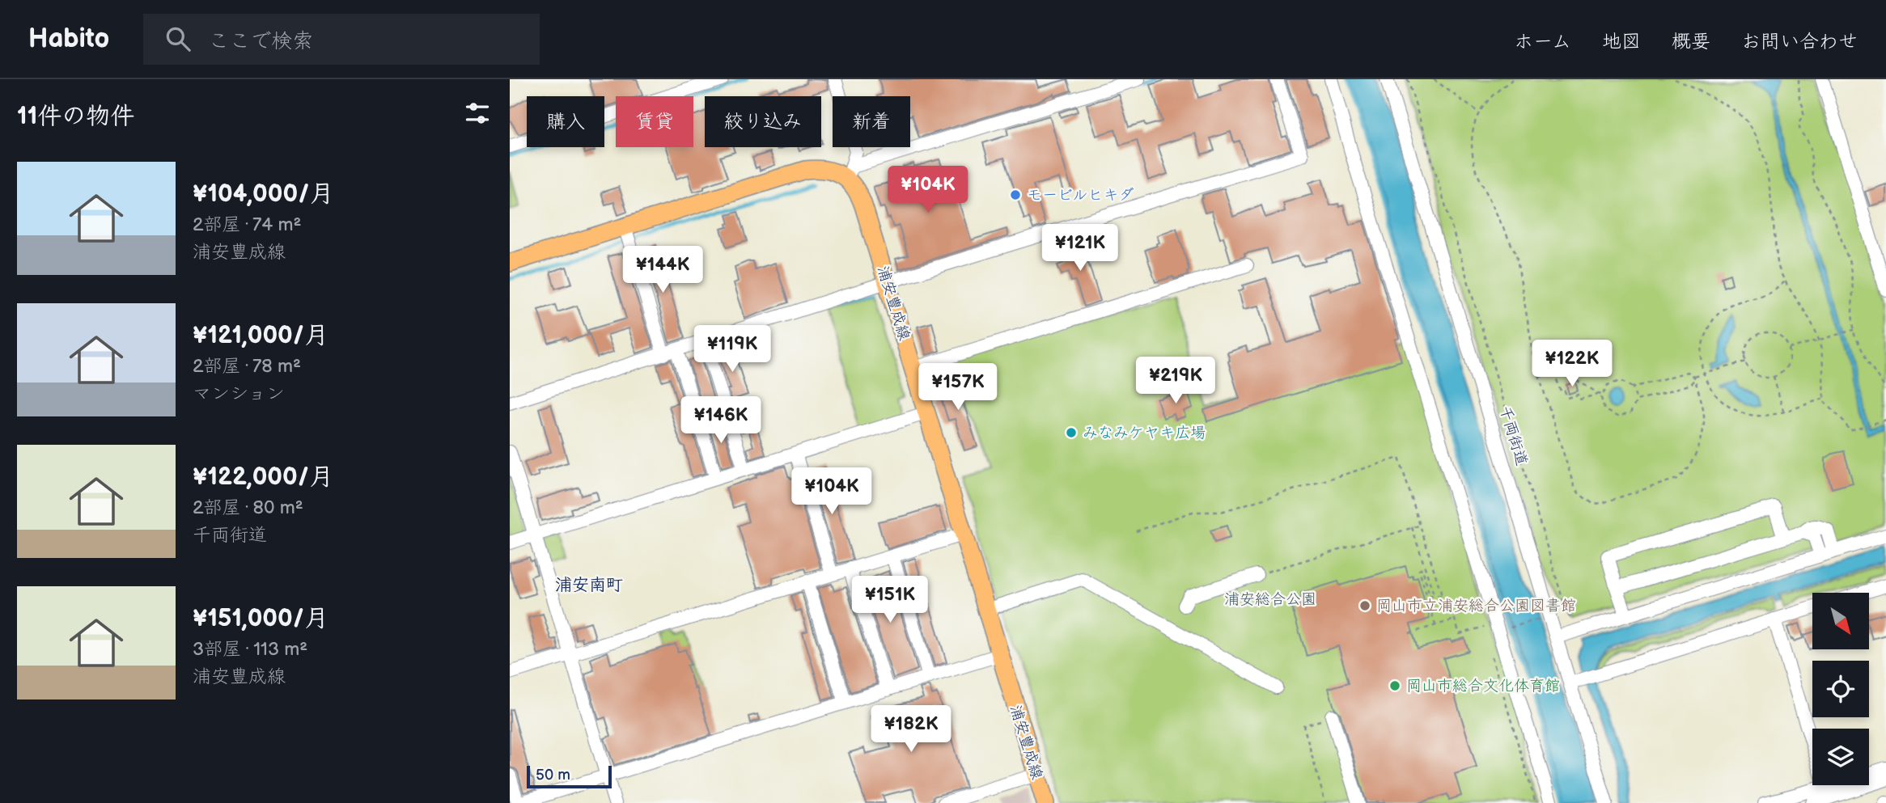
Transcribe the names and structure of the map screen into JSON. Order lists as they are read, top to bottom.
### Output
{
  "streets": {
    "main road": ["浦安豊成線"],
    "street": ["千両街道"]
  },
  "districts": ["浦安南町"],
  "parks": ["浦安総合公園"],
  "places": [
    "モービルヒキダ",
    "みなみケヤキ広場",
    "岡山市立浦安総合公園図書館",
    "岡山市総合文化体育館"
  ],
  "scale_bar": "50 m",
  "north": "bottom right",
  "page": {
    "header": "Habito",
    "search": "ここで検索",
    "nav": [
      "ホーム",
      "地図",
      "概要",
      "お問い合わせ"
    ],
    "heading": "11件の物件",
    "chip": [
      "購入",
      "賃貸",
      "絞り込み",
      "新着"
    ],
    "list": [
      {
        "name": "¥104,000/月",
        "note": "2部屋 · 74 m² · 浦安豊成線"
      },
      {
        "name": "¥121,000/月",
        "note": "2部屋 · 78 m² · マンション"
      },
      {
        "name": "¥122,000/月",
        "note": "2部屋 · 80 m² · 千両街道"
      },
      {
        "name": "¥151,000/月",
        "note": "3部屋 · 113 m² · 浦安豊成線"
      }
    ],
    "price": [
      "¥104K",
      "¥121K",
      "¥144K",
      "¥119K",
      "¥122K",
      "¥219K",
      "¥157K",
      "¥146K",
      "¥104K",
      "¥151K",
      "¥182K"
    ],
    "scale": "50 m"
  }
}
